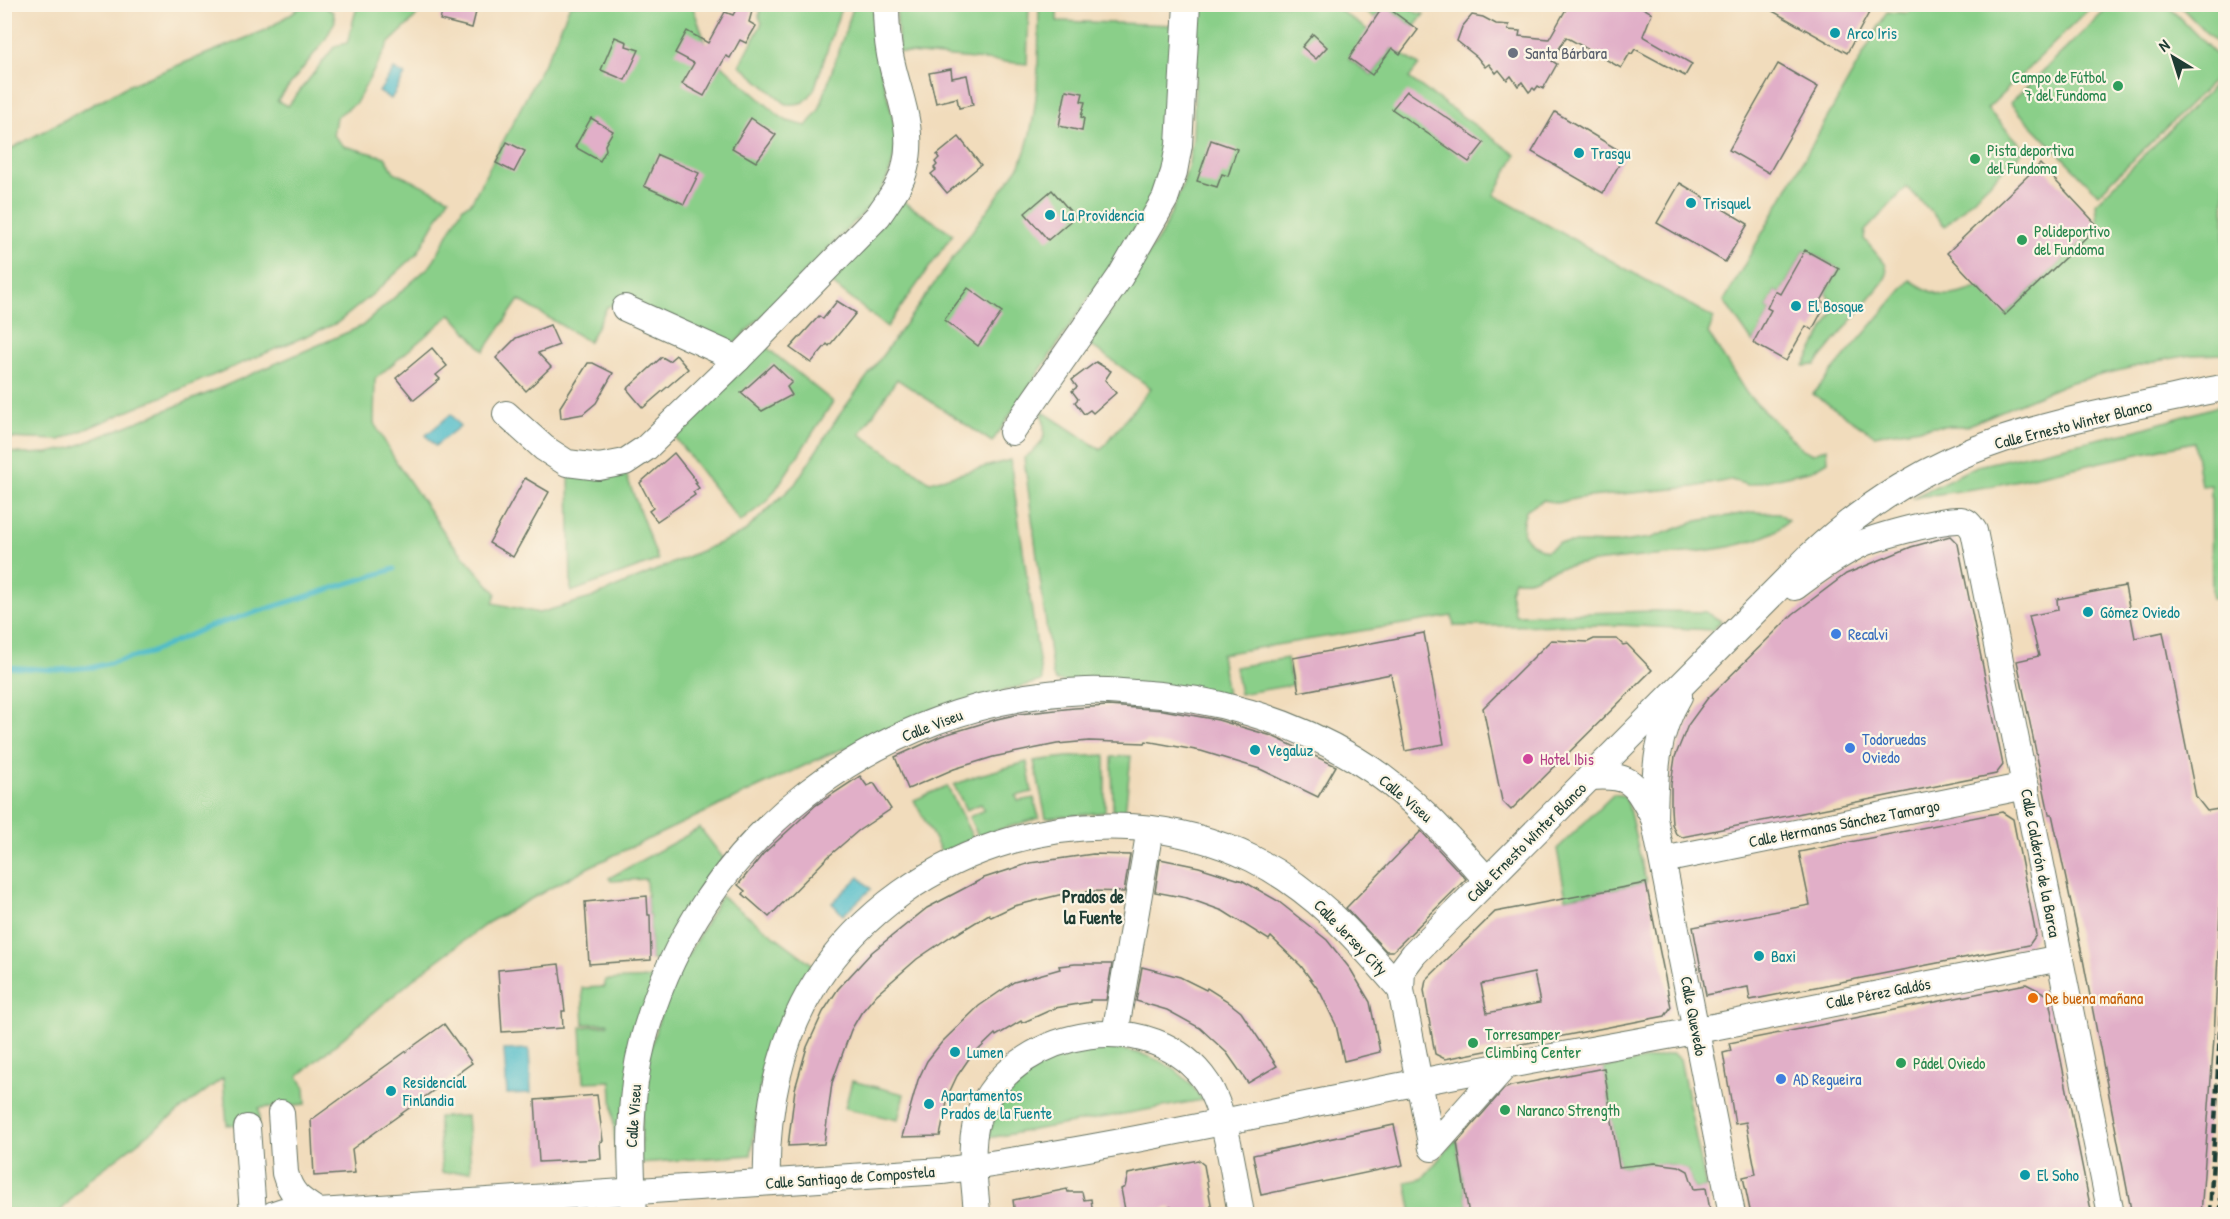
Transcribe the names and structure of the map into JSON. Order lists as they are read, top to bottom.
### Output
{
  "streets": {
    "street": [
      "Calle Ernesto Winter Blanco",
      "Calle Viseu",
      "Calle Hermanas Sánchez Tamargo",
      "Calle Calderón de la Barca",
      "Calle Jersey City",
      "Calle Pérez Galdós",
      "Calle Quevedo",
      "Calle Santiago de Compostela"
    ]
  },
  "crossings": [
    ["Calle Ernesto Winter Blanco", "Calle Viseu"],
    ["Calle Ernesto Winter Blanco", "Calle Calderón de la Barca"],
    ["Calle Ernesto Winter Blanco", "Calle Jersey City"],
    ["Calle Ernesto Winter Blanco", "Calle Pérez Galdós"],
    ["Calle Ernesto Winter Blanco", "Calle Quevedo"],
    ["Calle Ernesto Winter Blanco", "Calle Santiago de Compostela"],
    ["Calle Viseu", "Calle Santiago de Compostela"],
    ["Calle Hermanas Sánchez Tamargo", "Calle Calderón de la Barca"],
    ["Calle Hermanas Sánchez Tamargo", "Calle Quevedo"],
    ["Calle Calderón de la Barca", "Calle Pérez Galdós"],
    ["Calle Jersey City", "Calle Santiago de Compostela"],
    ["Calle Pérez Galdós", "Calle Quevedo"],
    ["Calle Pérez Galdós", "Calle Santiago de Compostela"]
  ],
  "districts": ["Prados de la Fuente"],
  "places": [
    "Arco Iris",
    "Santa Bárbara",
    "Campo de Fútbol 7 del Fundoma",
    "Trasgu",
    "Pista deportiva del Fundoma",
    "Trisquel",
    "La Providencia",
    "Polideportivo del Fundoma",
    "El Bosque",
    "Gómez Oviedo",
    "Recalvi",
    "Todoruedas Oviedo",
    "Vegaluz",
    "Hotel Ibis",
    "Baxi",
    "De buena mañana",
    "Torresamper Climbing Center",
    "Lumen",
    "Pádel Oviedo",
    "AD Regueira",
    "Residencial Finlandia",
    "Apartamentos Prados de la Fuente",
    "Naranco Strength",
    "El Soho"
  ],
  "north": "top left"
}
